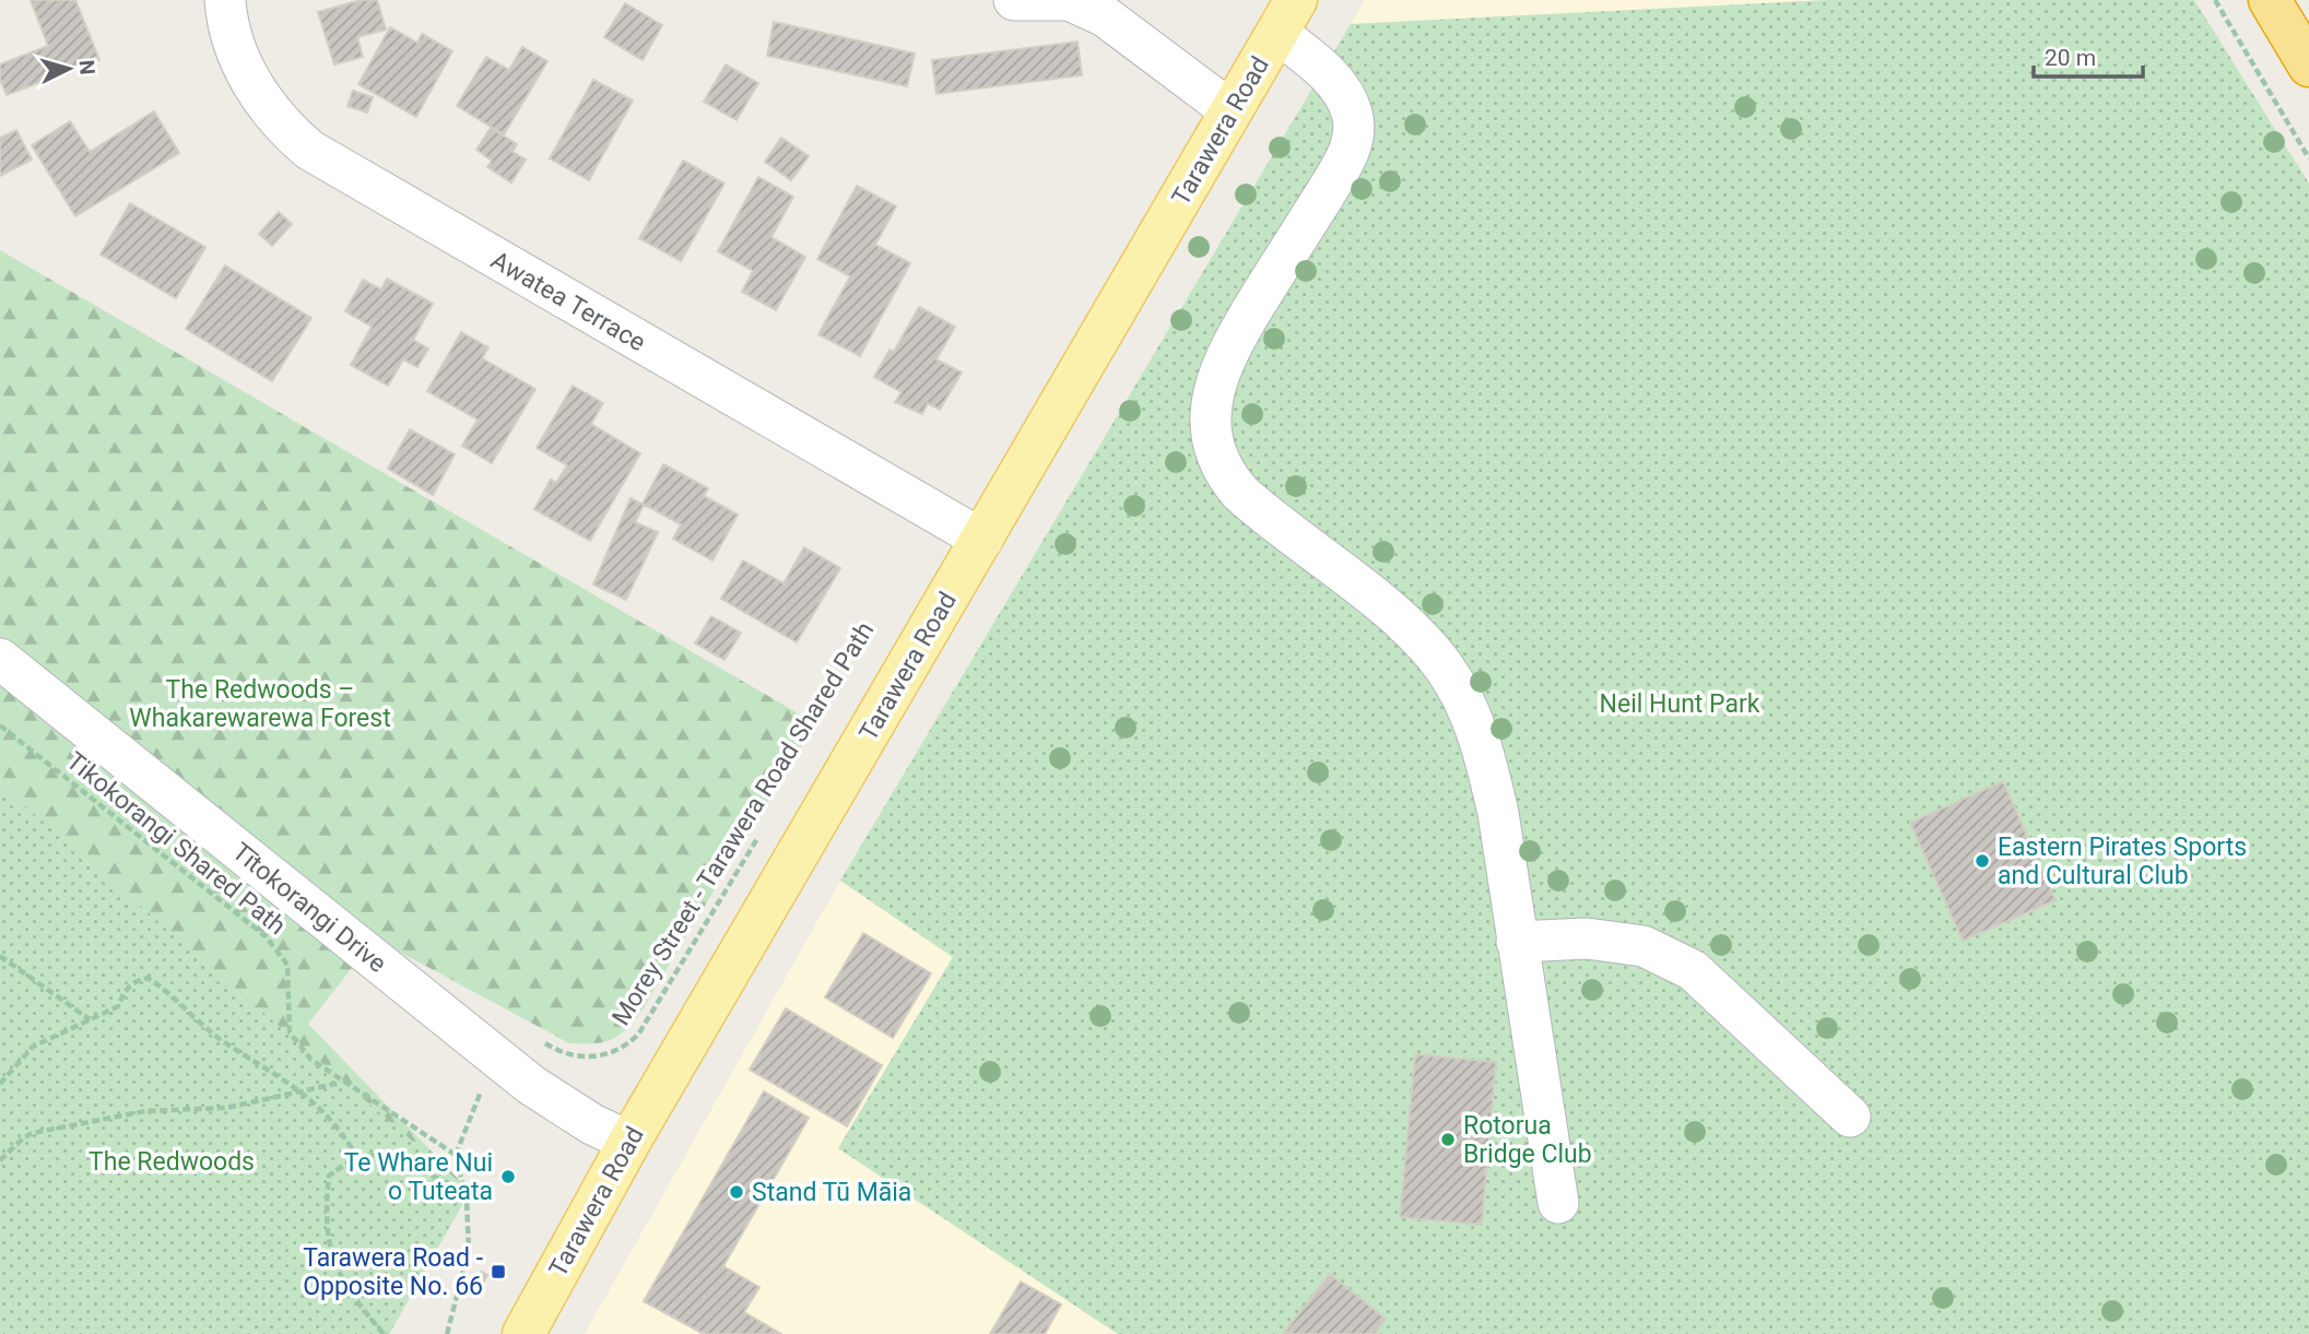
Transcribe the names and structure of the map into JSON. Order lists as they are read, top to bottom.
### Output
{
  "streets": {
    "main road": ["Tarawera Road"],
    "street": ["Awatea Terrace", "Tītokorangi Drive"],
    "path": ["Morey Street - Tarawera Road Shared Path", "Tikokorangi Shared Path"]
  },
  "crossings": [
    ["Tarawera Road", "Awatea Terrace"],
    ["Tarawera Road", "Tītokorangi Drive"]
  ],
  "parks": ["The Redwoods – Whakarewarewa Forest", "Neil Hunt Park", "The Redwoods"],
  "places": {
    "other": [
      "Eastern Pirates Sports and Cultural Club",
      "Rotorua Bridge Club",
      "Te Whare Nui o Tuteata",
      "Stand Tū Māia"
    ],
    "transit": ["Tarawera Road - Opposite No. 66"]
  },
  "scale_bar": "20 m",
  "north": "right"
}
